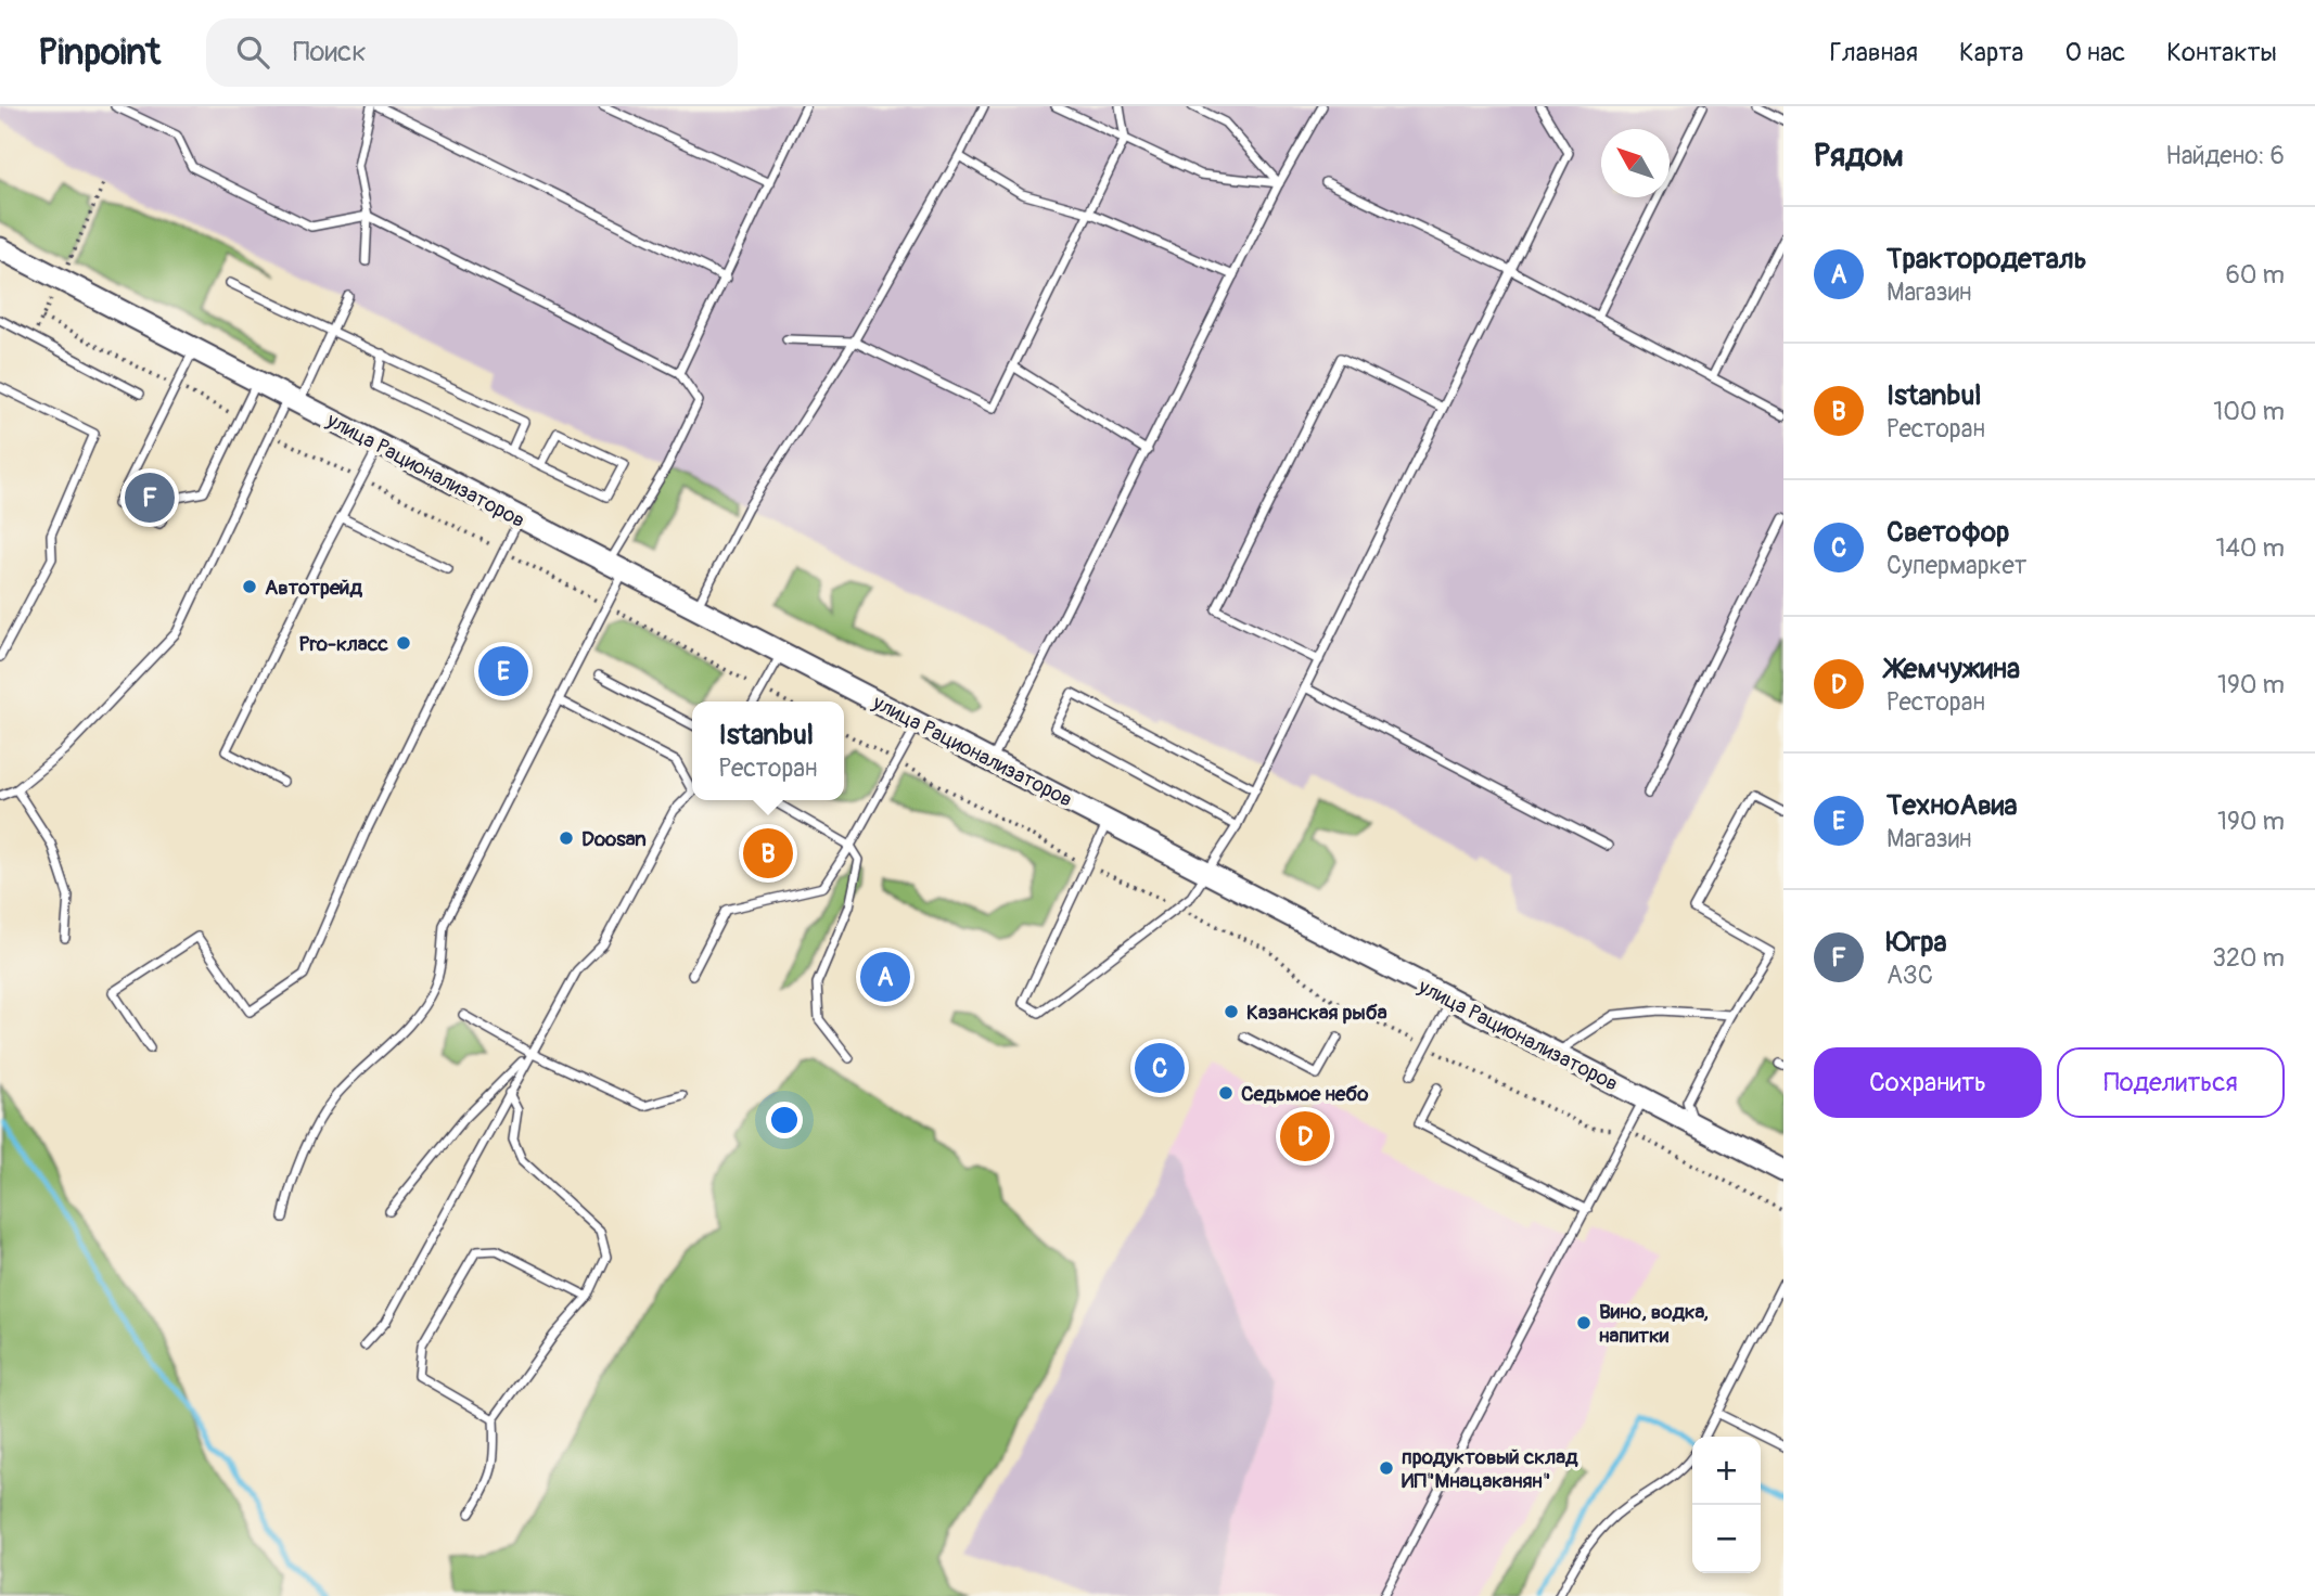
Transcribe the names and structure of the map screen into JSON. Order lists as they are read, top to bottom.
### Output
{
  "streets": {
    "main road": ["улица Рационализаторов"]
  },
  "places": [
    "Автотрейд",
    "Pro-класс",
    "Doosan",
    "Казанская рыба",
    "Седьмое небо",
    "Вино, водка, напитки",
    "продуктовый склад ИП\"Мнацаканян\""
  ],
  "north": "top left",
  "page": {
    "header": "Pinpoint",
    "search": "Поиск",
    "nav": [
      "Главная",
      "Карта",
      "О нас",
      "Контакты"
    ],
    "heading": ["Рядом", "Найдено: 6"],
    "list": [
      {
        "mark": "A",
        "name": "Трактородеталь",
        "note": "Магазин",
        "value": "60 m"
      },
      {
        "mark": "B",
        "name": "Istanbul",
        "note": "Ресторан",
        "value": "100 m"
      },
      {
        "mark": "C",
        "name": "Светофор",
        "note": "Супермаркет",
        "value": "140 m"
      },
      {
        "mark": "D",
        "name": "Жемчужина",
        "note": "Ресторан",
        "value": "190 m"
      },
      {
        "mark": "E",
        "name": "ТехноАвиа",
        "note": "Магазин",
        "value": "190 m"
      },
      {
        "mark": "F",
        "name": "Югра",
        "note": "АЗС",
        "value": "320 m"
      }
    ],
    "pins": [
      "F",
      "E",
      "B",
      "A",
      "C",
      "D"
    ],
    "popup": ["Istanbul", "Ресторан"],
    "buttons": ["Сохранить", "Поделиться"],
    "map_buttons": ["+", "−"]
  }
}
